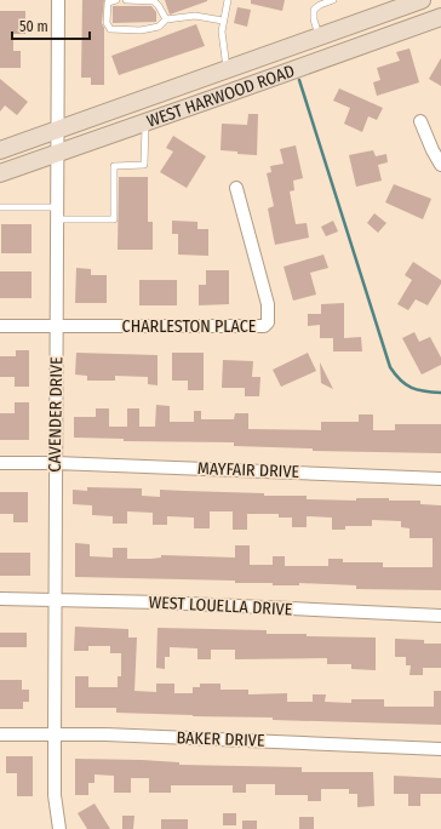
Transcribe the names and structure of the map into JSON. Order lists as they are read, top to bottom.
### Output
{
  "streets": {
    "main road": ["WEST HARWOOD ROAD"],
    "street": [
      "CHARLESTON PLACE",
      "CAVENDER DRIVE",
      "MAYFAIR DRIVE",
      "WEST LOUELLA DRIVE",
      "BAKER DRIVE"
    ]
  },
  "crossings": [
    ["WEST HARWOOD ROAD", "CAVENDER DRIVE"],
    ["CHARLESTON PLACE", "CAVENDER DRIVE"],
    ["CAVENDER DRIVE", "MAYFAIR DRIVE"],
    ["CAVENDER DRIVE", "WEST LOUELLA DRIVE"],
    ["CAVENDER DRIVE", "BAKER DRIVE"]
  ],
  "scale_bar": "50 m"
}
